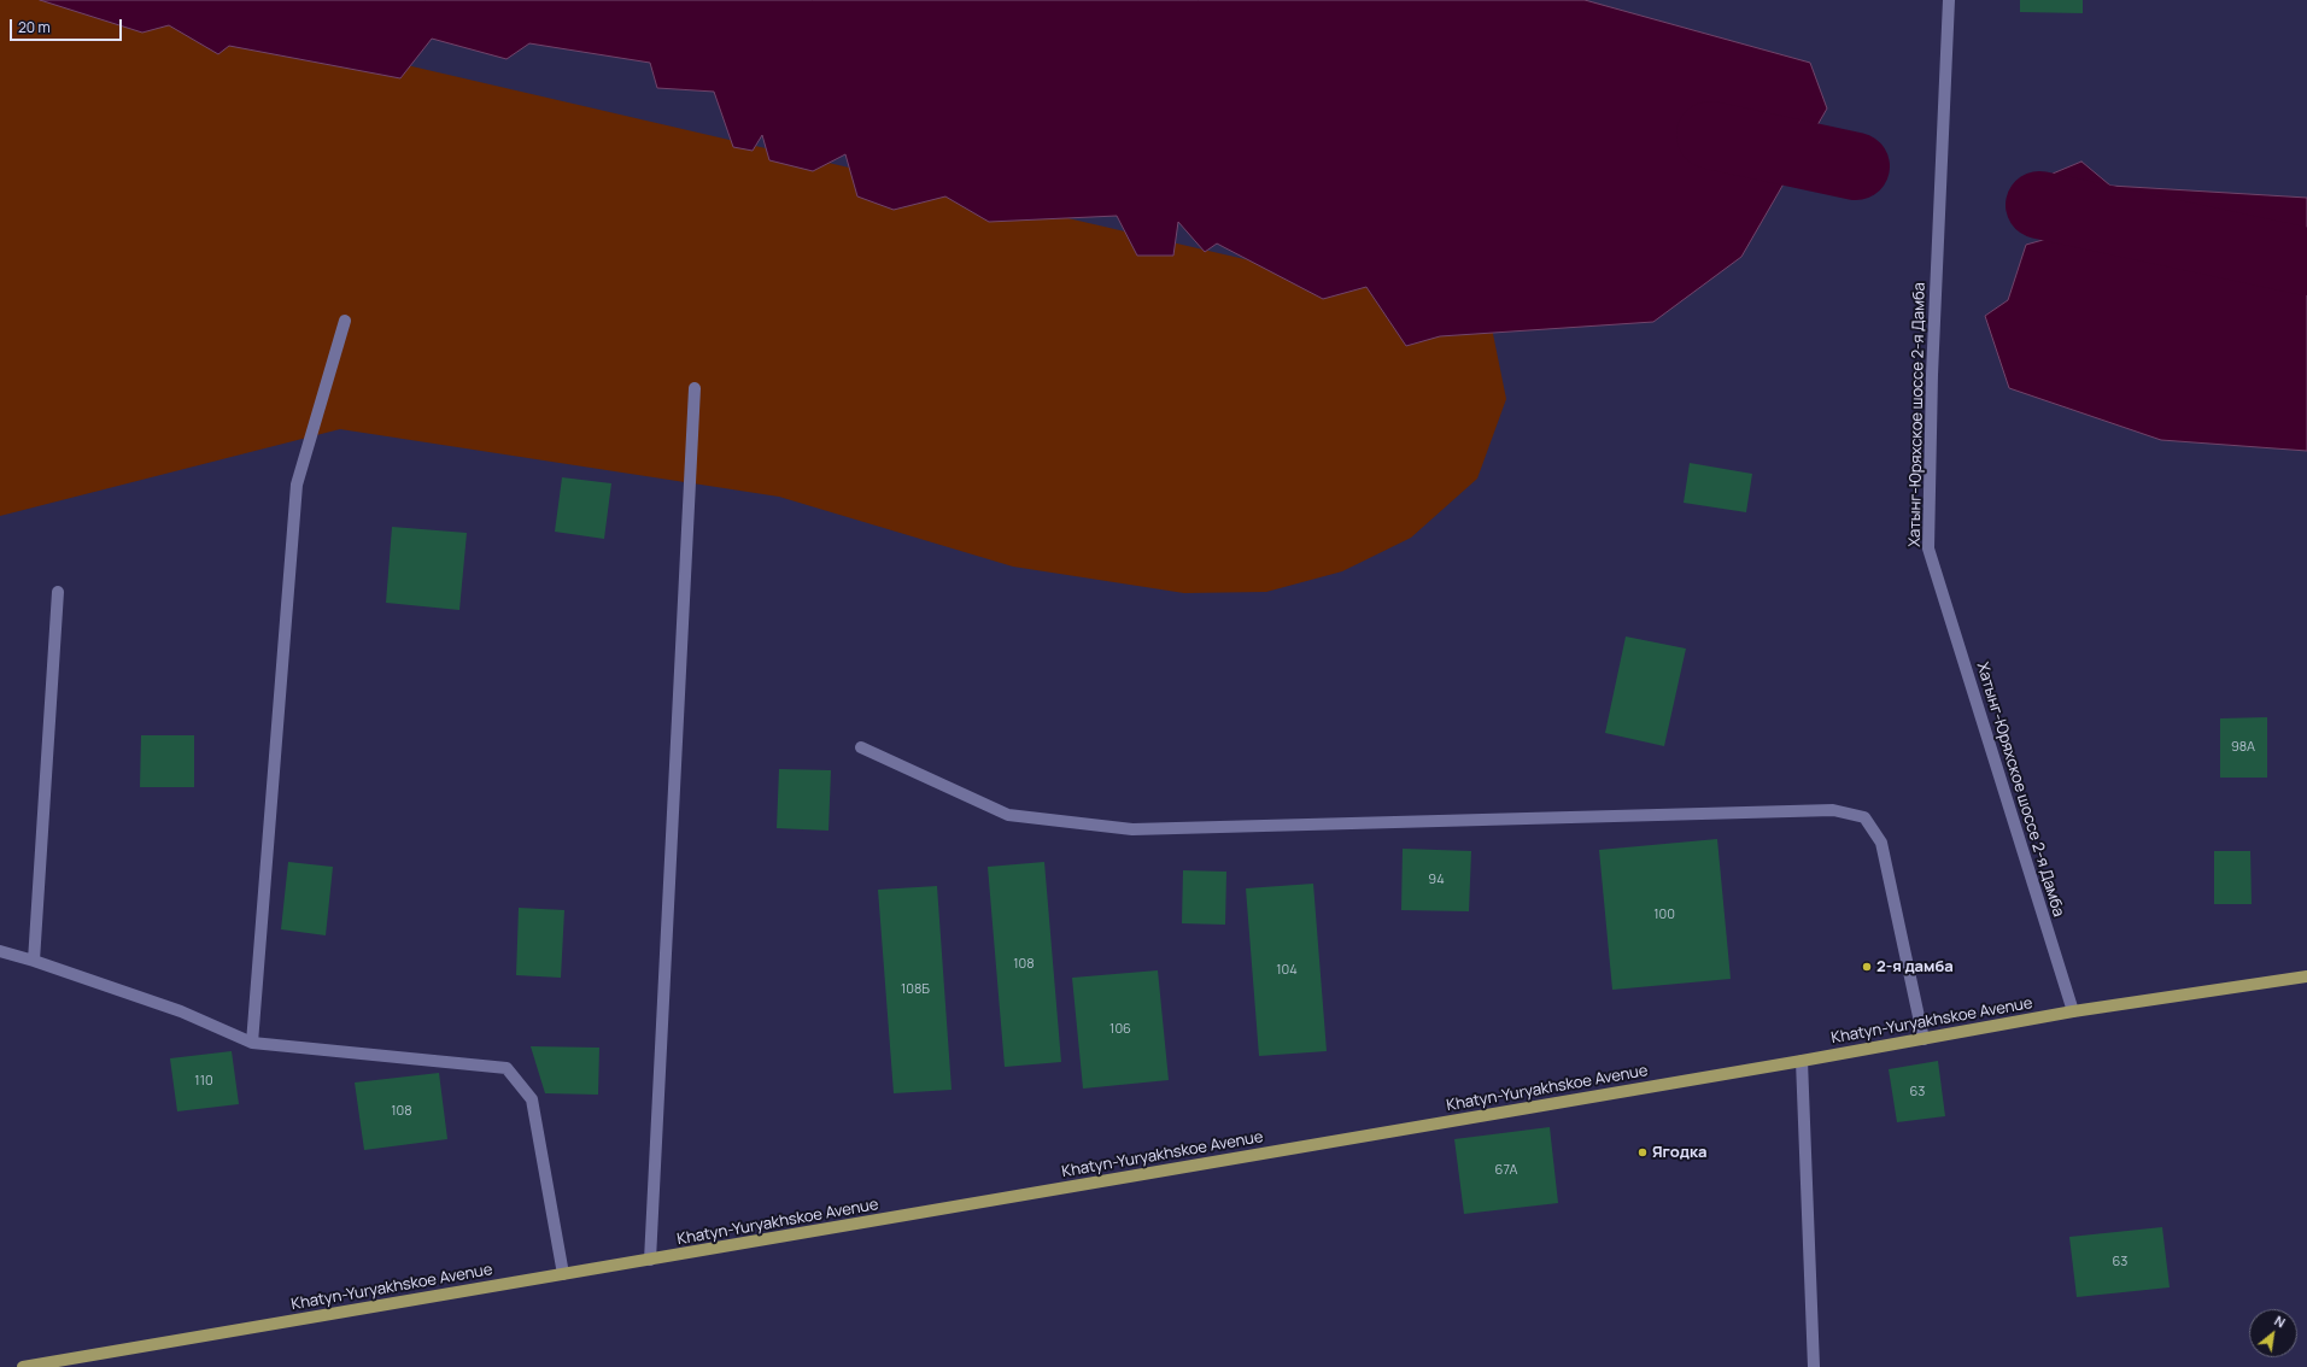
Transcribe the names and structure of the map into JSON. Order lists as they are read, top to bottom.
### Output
{
  "streets": {
    "main road": ["Khatyn-Yuryakhskoe Avenue"],
    "street": ["Хатынг-Юряхское шоссе 2-я Дамба"]
  },
  "crossings": [
    ["Хатынг-Юряхское шоссе 2-я Дамба", "Khatyn-Yuryakhskoe Avenue"]
  ],
  "places": ["2-я дамба", "Ягодка"],
  "house_numbers": [
    "98А",
    "94",
    "100",
    "108",
    "104",
    "108Б",
    "106",
    "110",
    "63",
    "108",
    "67А",
    "63"
  ],
  "scale_bar": "20 m",
  "north": "top right"
}
